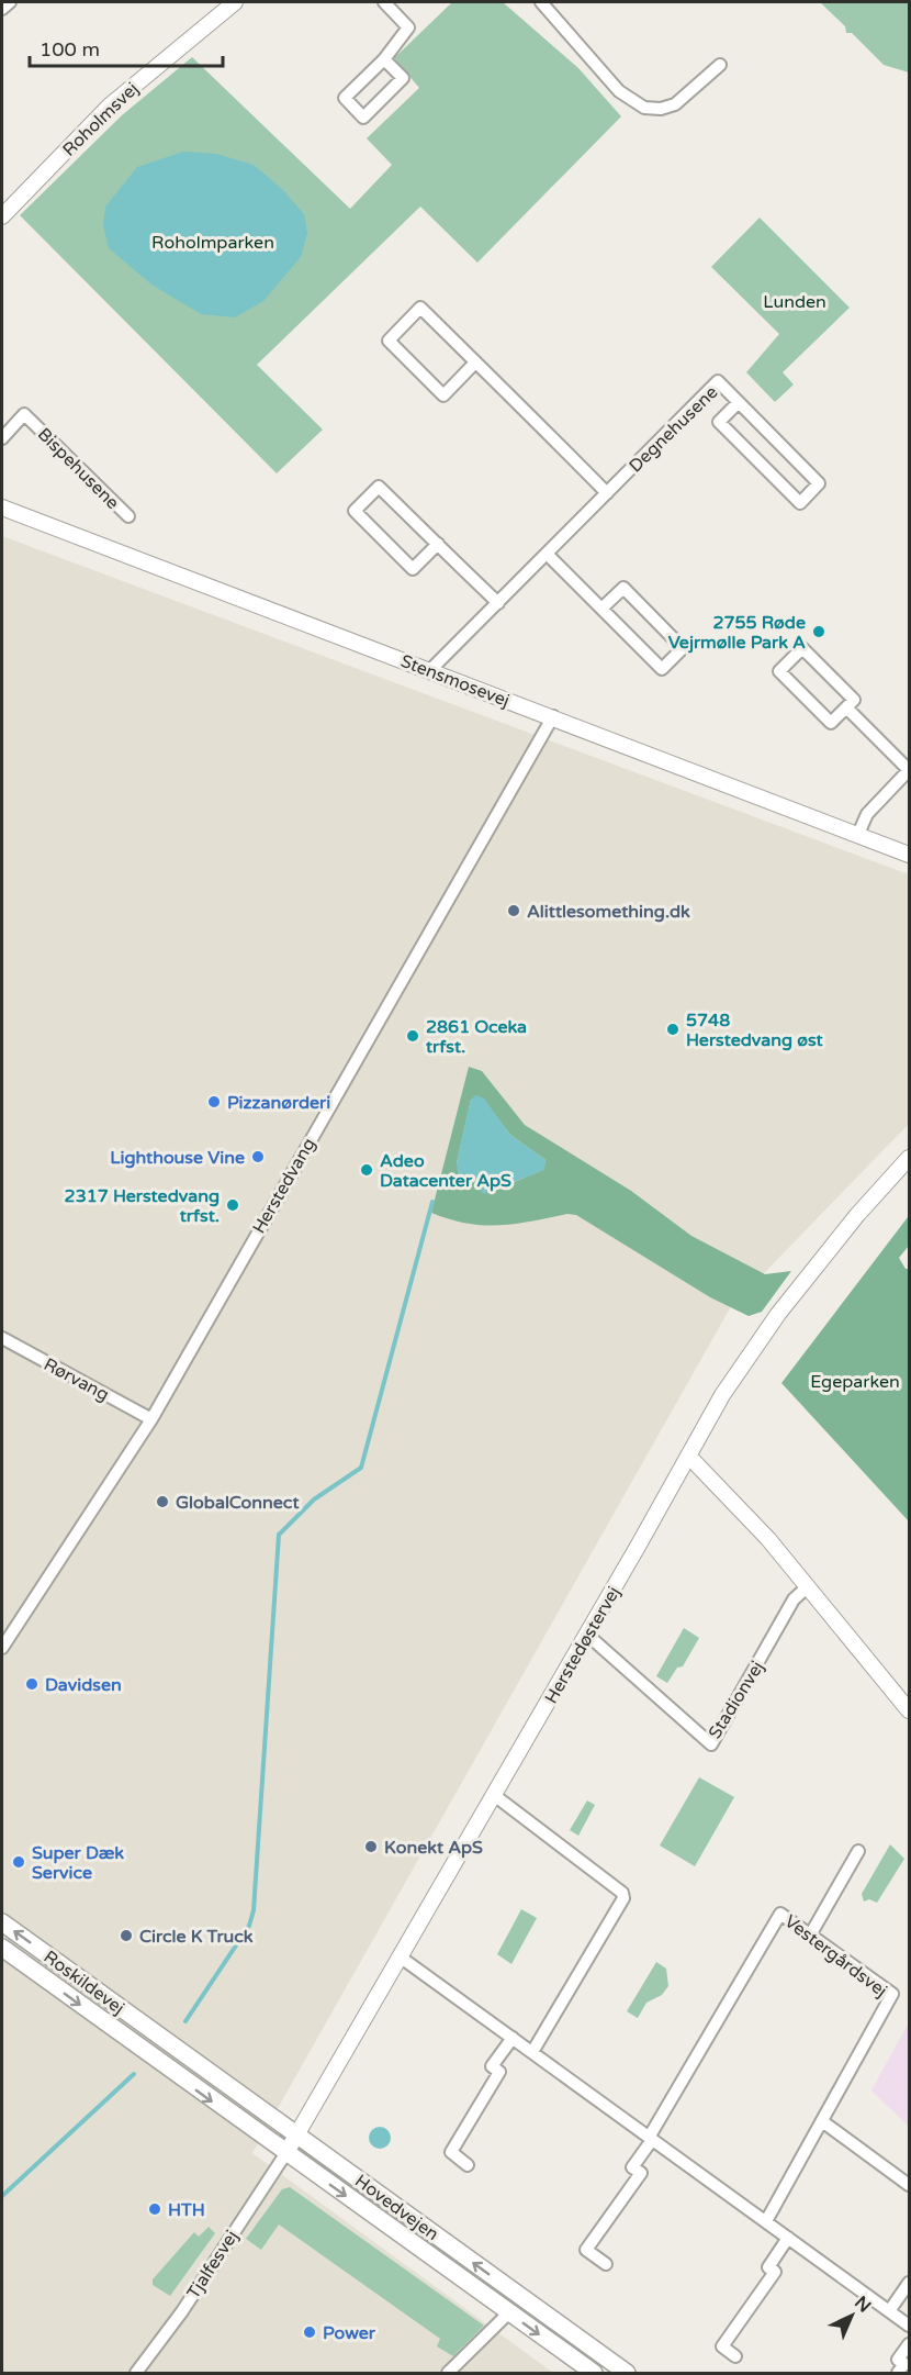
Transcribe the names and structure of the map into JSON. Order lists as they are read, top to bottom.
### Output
{
  "streets": {
    "main road": ["Roskildevej", "Hovedvejen"],
    "street": [
      "Roholmsvej",
      "Degnehusene",
      "Bispehusene",
      "Stensmosevej",
      "Herstedvang",
      "Rørvang",
      "Herstedøstervej",
      "Stadionvej",
      "Vestergårdsvej",
      "Tjalfesvej"
    ]
  },
  "crossings": [
    ["Degnehusene", "Stensmosevej"],
    ["Stensmosevej", "Herstedvang"],
    ["Herstedvang", "Rørvang"],
    ["Herstedøstervej", "Stadionvej"],
    ["Herstedøstervej", "Hovedvejen"],
    ["Herstedøstervej", "Tjalfesvej"],
    ["Roskildevej", "Hovedvejen"],
    ["Hovedvejen", "Tjalfesvej"]
  ],
  "parks": ["Roholmparken", "Lunden", "Egeparken"],
  "places": [
    "2755 Røde Vejrmølle Park A",
    "Alittlesomething.dk",
    "5748 Herstedvang øst",
    "2861 Oceka trfst.",
    "Pizzanørderi",
    "Lighthouse Vine",
    "Adeo Datacenter ApS",
    "2317 Herstedvang trfst.",
    "GlobalConnect",
    "Davidsen",
    "Konekt ApS",
    "Super Dæk Service",
    "Circle K Truck",
    "HTH",
    "Power"
  ],
  "scale_bar": "100 m",
  "north": "top right"
}
